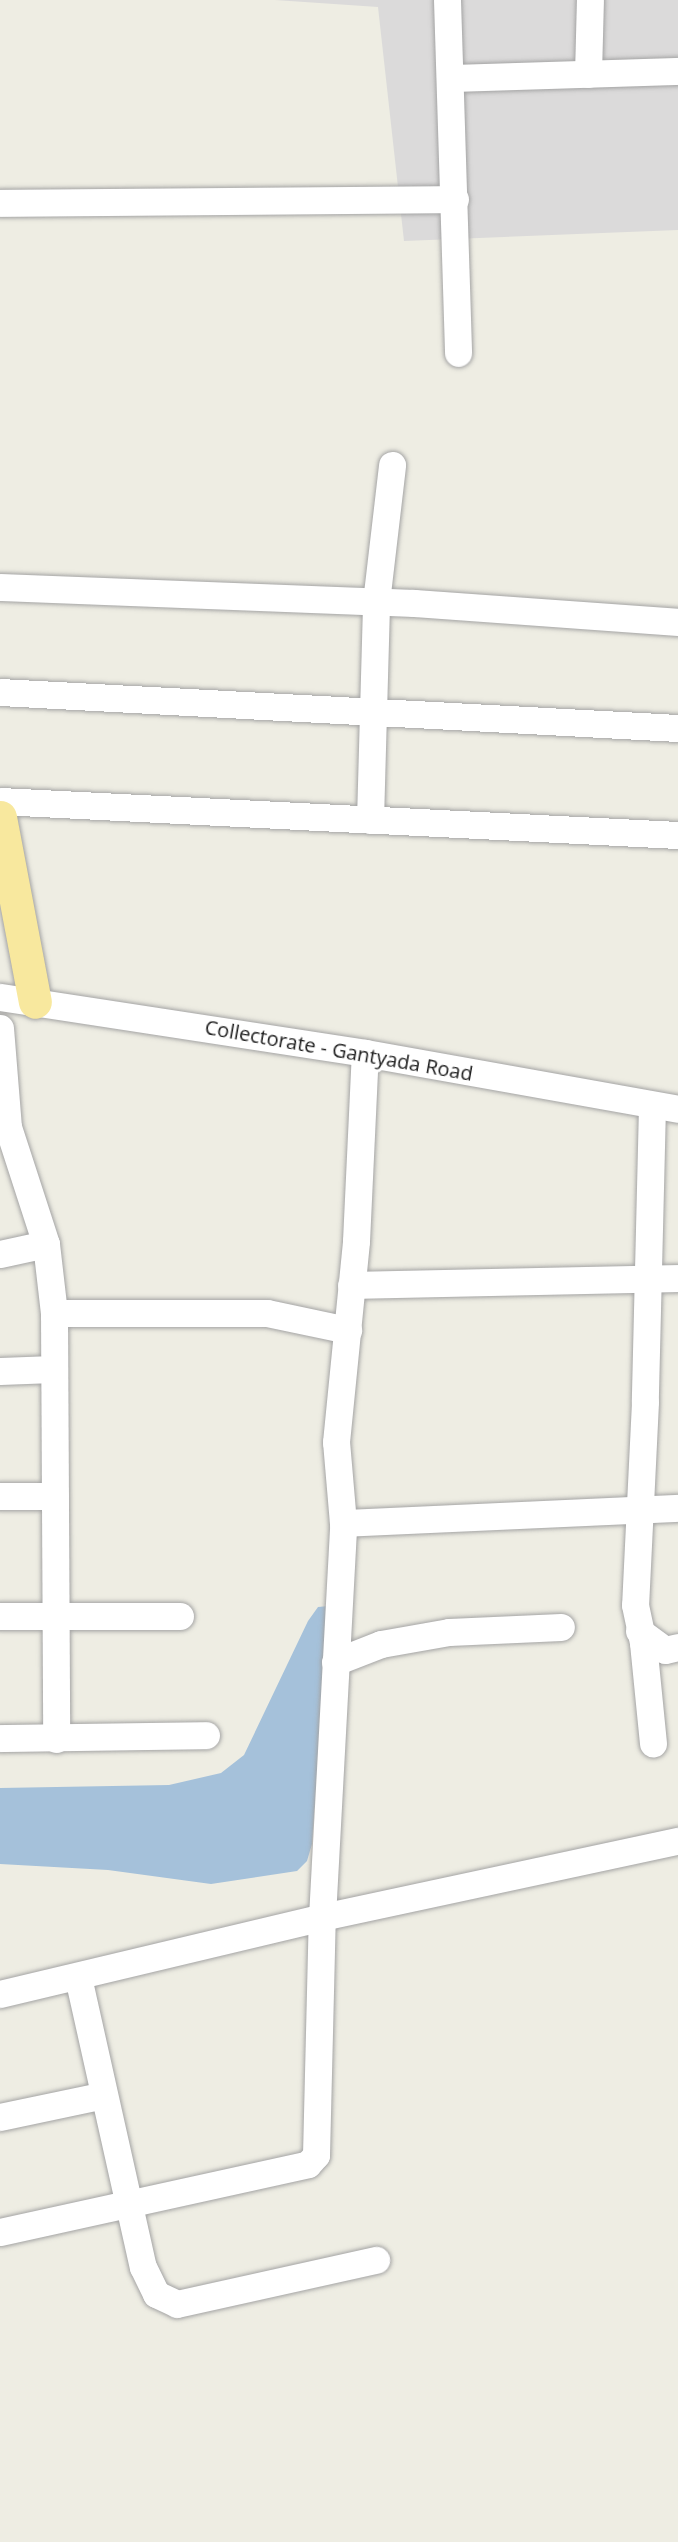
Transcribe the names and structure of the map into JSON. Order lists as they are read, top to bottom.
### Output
{
  "streets": {
    "street": ["Collectorate - Gantyada Road"]
  }
}
